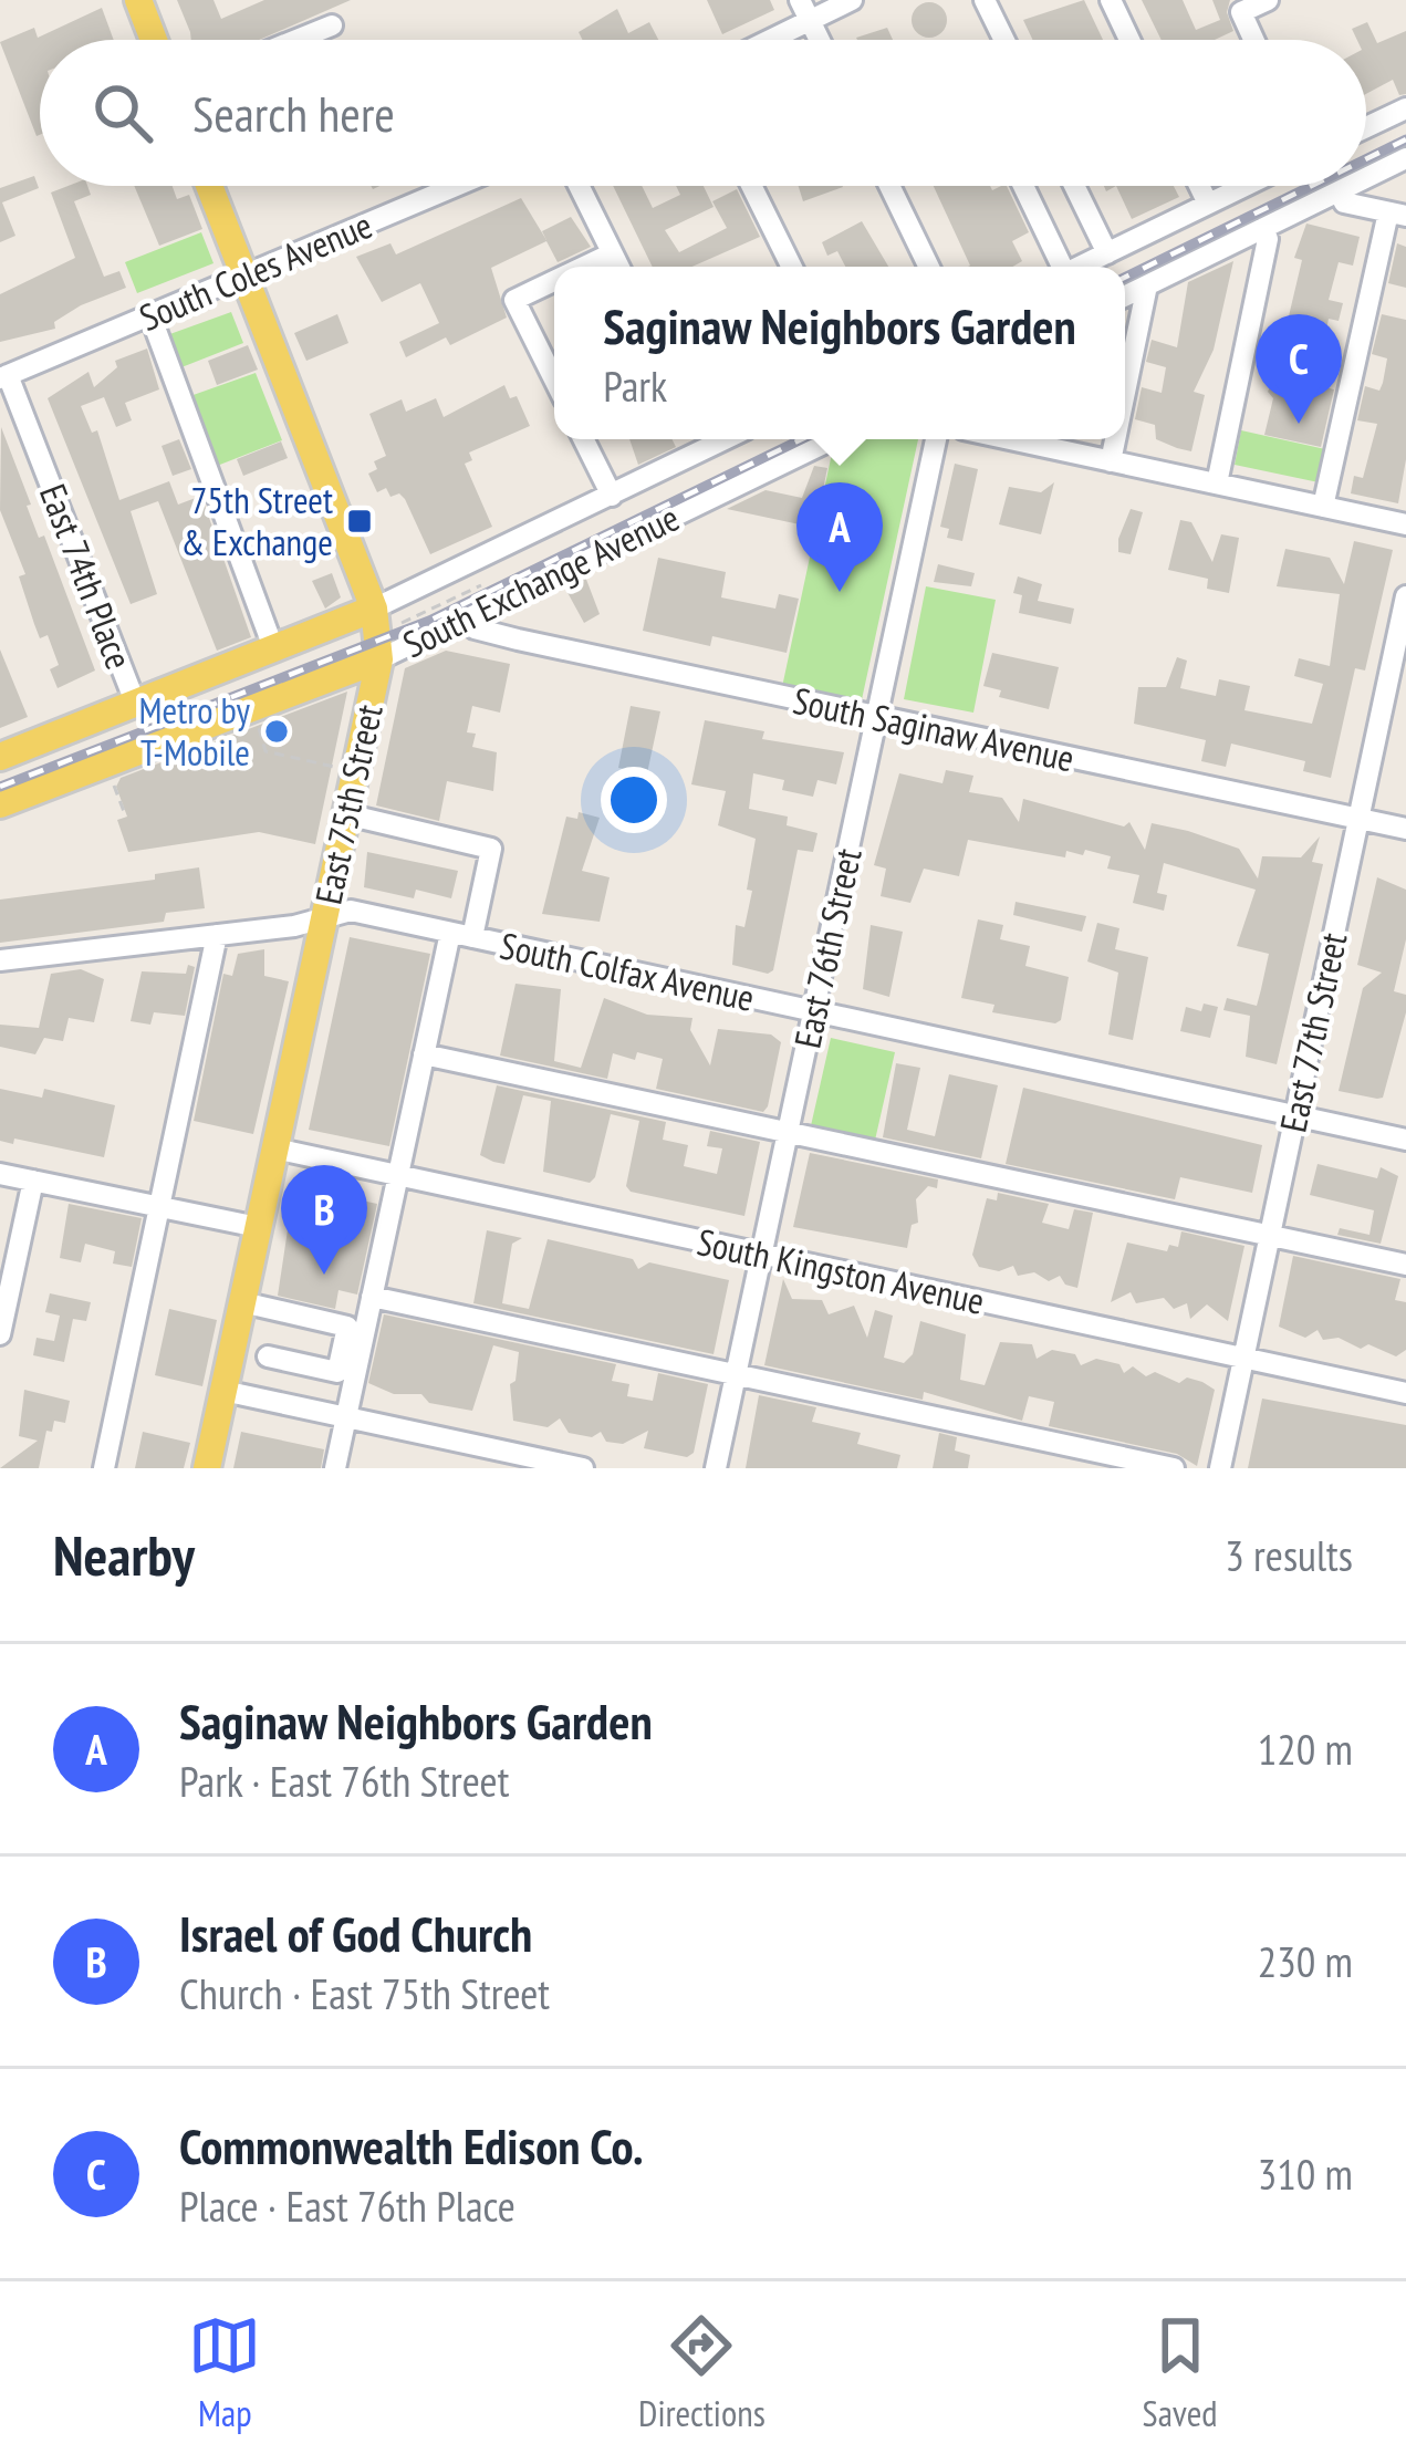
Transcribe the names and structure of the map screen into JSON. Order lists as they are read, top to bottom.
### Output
{
  "streets": {
    "main road": ["South Exchange Avenue", "East 75th Street"],
    "street": [
      "South Coles Avenue",
      "East 74th Place",
      "South Saginaw Avenue",
      "East 76th Street",
      "South Colfax Avenue",
      "East 77th Street",
      "South Kingston Avenue"
    ]
  },
  "crossings": [
    ["South Coles Avenue", "East 74th Place"],
    ["South Coles Avenue", "East 75th Street"],
    ["East 74th Place", "South Exchange Avenue"],
    ["South Exchange Avenue", "South Saginaw Avenue"],
    ["South Exchange Avenue", "East 75th Street"],
    ["South Saginaw Avenue", "East 76th Street"],
    ["South Saginaw Avenue", "East 77th Street"],
    ["East 75th Street", "South Colfax Avenue"],
    ["East 75th Street", "South Kingston Avenue"],
    ["East 76th Street", "South Colfax Avenue"],
    ["East 76th Street", "South Kingston Avenue"],
    ["South Colfax Avenue", "East 77th Street"],
    ["East 77th Street", "South Kingston Avenue"]
  ],
  "places": {
    "transit": ["75th Street & Exchange"],
    "other": ["Metro by T-Mobile"]
  },
  "page": {
    "search": "Search here",
    "popup": ["Saginaw Neighbors Garden", "Park"],
    "pins": ["C", "A", "B"],
    "heading": ["Nearby", "3 results"],
    "list": [
      {
        "mark": "A",
        "name": "Saginaw Neighbors Garden",
        "note": "Park · East 76th Street",
        "value": "120 m"
      },
      {
        "mark": "B",
        "name": "Israel of God Church",
        "note": "Church · East 75th Street",
        "value": "230 m"
      },
      {
        "mark": "C",
        "name": "Commonwealth Edison Co.",
        "note": "Place · East 76th Place",
        "value": "310 m"
      }
    ],
    "nav": ["Map", "Directions", "Saved"]
  }
}
